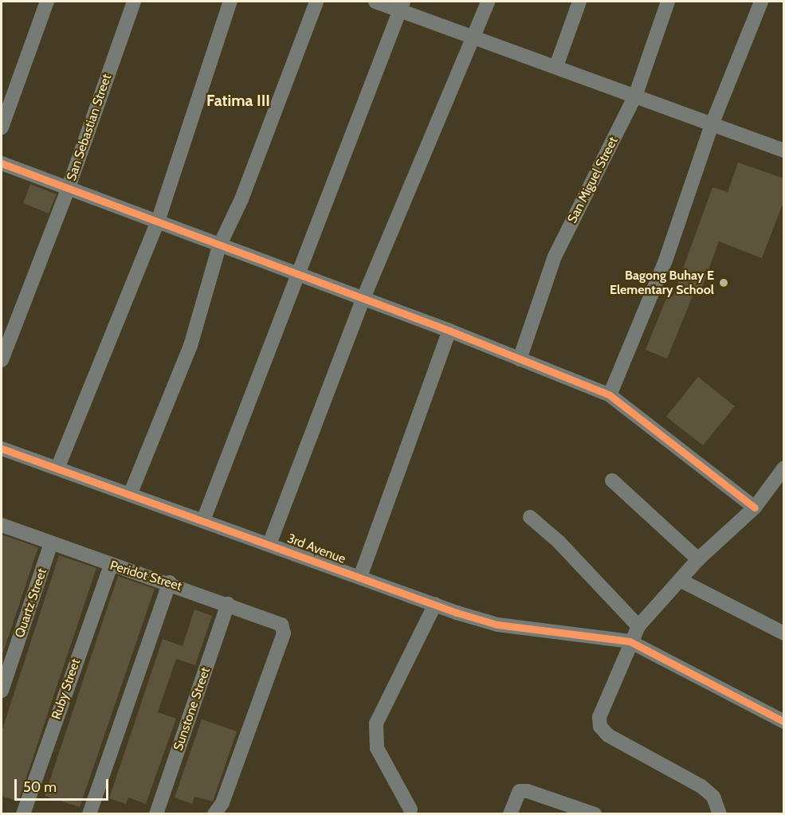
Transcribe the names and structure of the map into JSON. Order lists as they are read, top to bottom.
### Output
{
  "streets": {
    "street": [
      "San Sebastian Street",
      "San Miguel Street",
      "3rd Avenue",
      "Peridot Street",
      "Quartz Street",
      "Ruby Street",
      "Sunstone Street"
    ]
  },
  "crossings": [
    ["Peridot Street", "Quartz Street"],
    ["Peridot Street", "Ruby Street"],
    ["Peridot Street", "Sunstone Street"]
  ],
  "districts": ["Fatima III"],
  "places": ["Bagong Buhay E Elementary School"],
  "scale_bar": "50 m"
}
